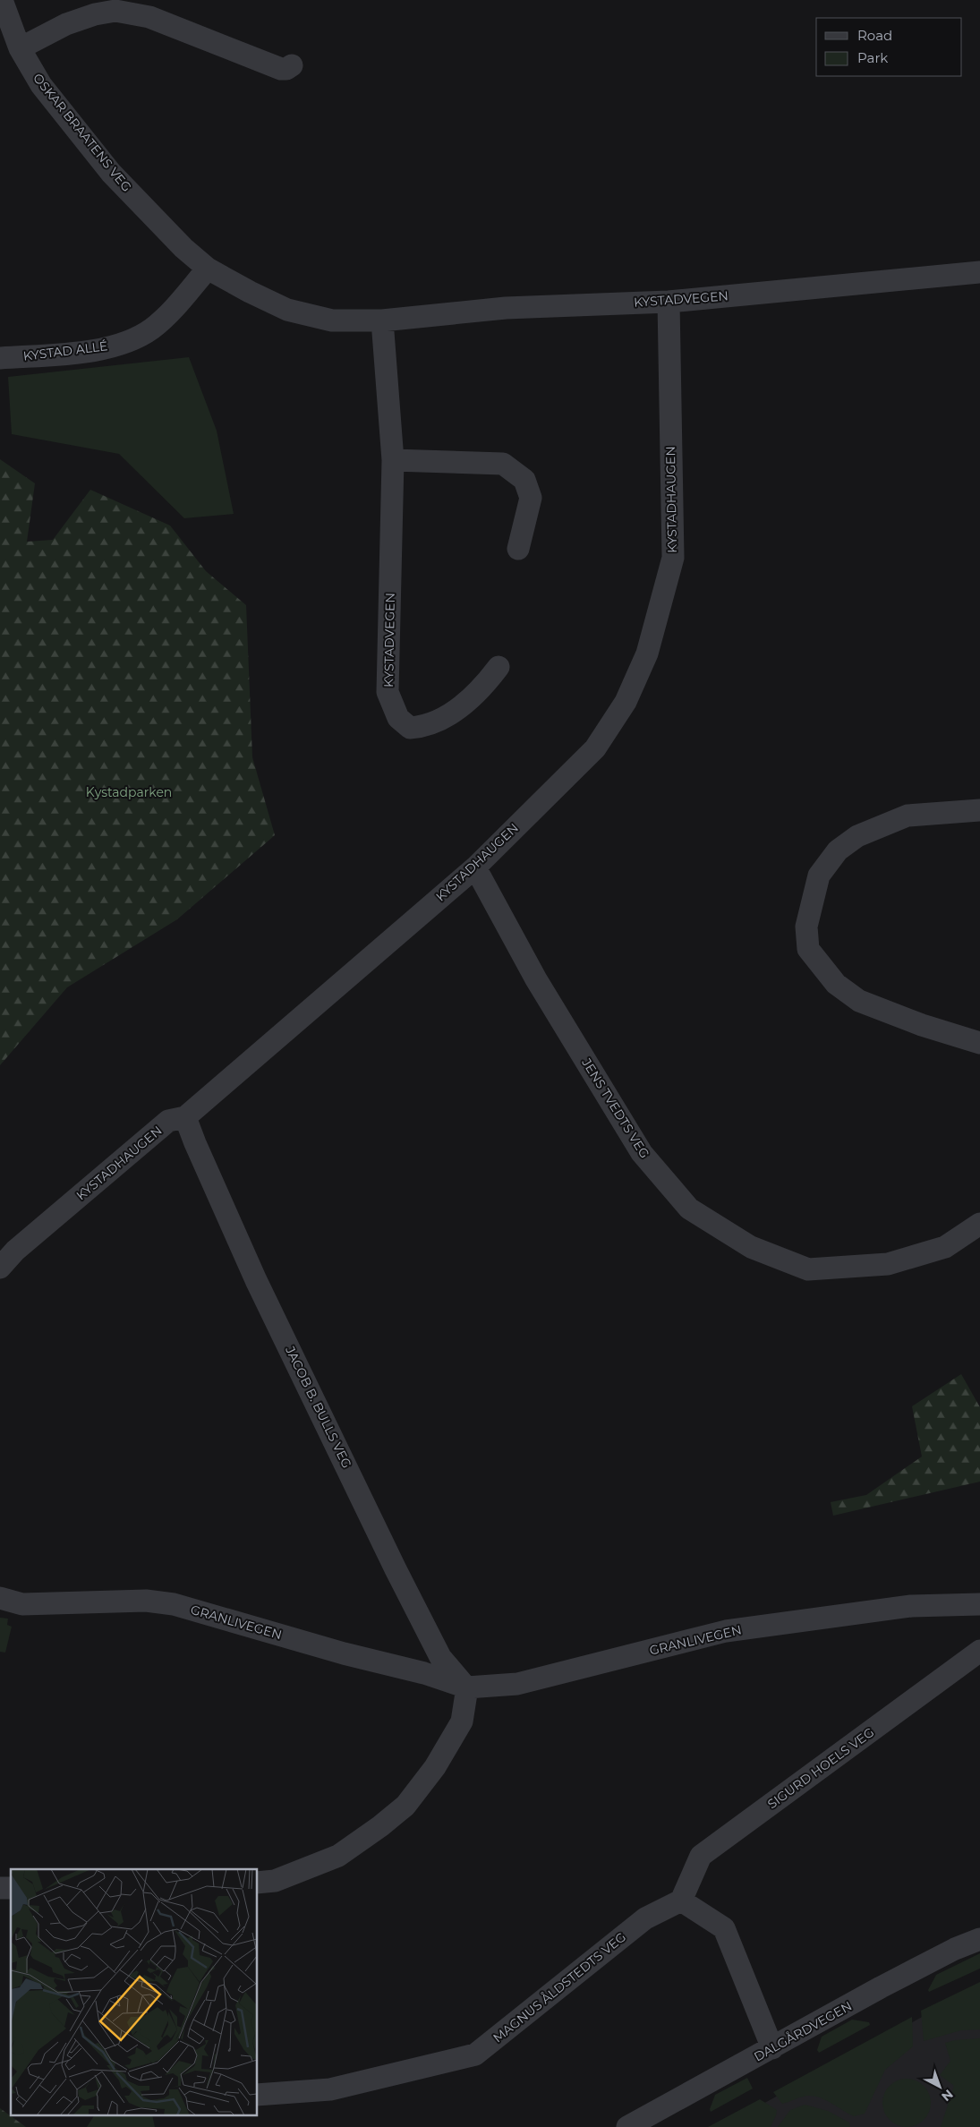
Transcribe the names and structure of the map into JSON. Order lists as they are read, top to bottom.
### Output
{
  "streets": {
    "street": [
      "OSKAR BRAATENS VEG",
      "KYSTADVEGEN",
      "KYSTAD ALLÉ",
      "KYSTADHAUGEN",
      "JENS TVEDTS VEG",
      "JACOB B. BULLS VEG",
      "GRANLIVEGEN",
      "SIGURD HOELS VEG",
      "MAGNUS ÅLDSTEDTS VEG",
      "DALGÅRDVEGEN"
    ]
  },
  "crossings": [
    ["OSKAR BRAATENS VEG", "KYSTADVEGEN"],
    ["OSKAR BRAATENS VEG", "KYSTAD ALLÉ"],
    ["KYSTADVEGEN", "KYSTAD ALLÉ"],
    ["KYSTADVEGEN", "KYSTADHAUGEN"],
    ["KYSTADHAUGEN", "JENS TVEDTS VEG"],
    ["KYSTADHAUGEN", "JACOB B. BULLS VEG"],
    ["JACOB B. BULLS VEG", "GRANLIVEGEN"],
    ["SIGURD HOELS VEG", "MAGNUS ÅLDSTEDTS VEG"]
  ],
  "parks": ["Kystadparken"],
  "legend": ["Road", "Park"],
  "north": "bottom right"
}
